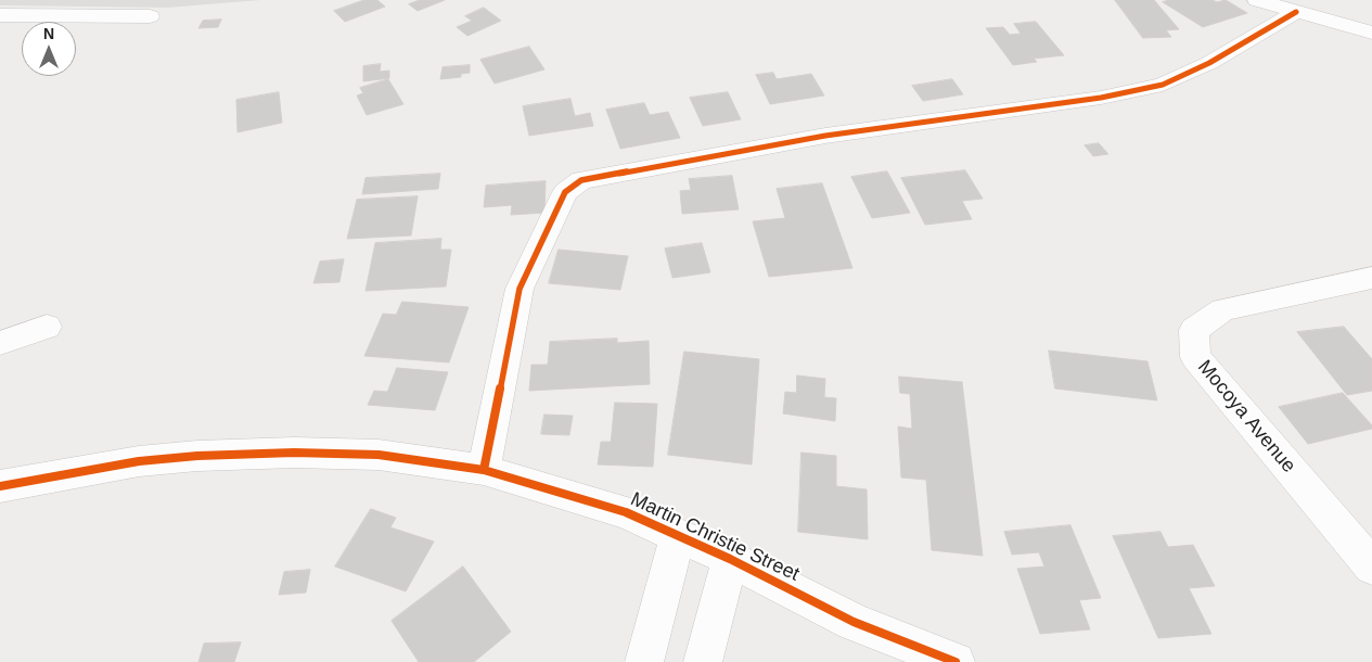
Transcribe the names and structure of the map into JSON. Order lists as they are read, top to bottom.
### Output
{
  "streets": {
    "street": ["Mocoya Avenue", "Martin Christie Street"]
  },
  "north": "top"
}
